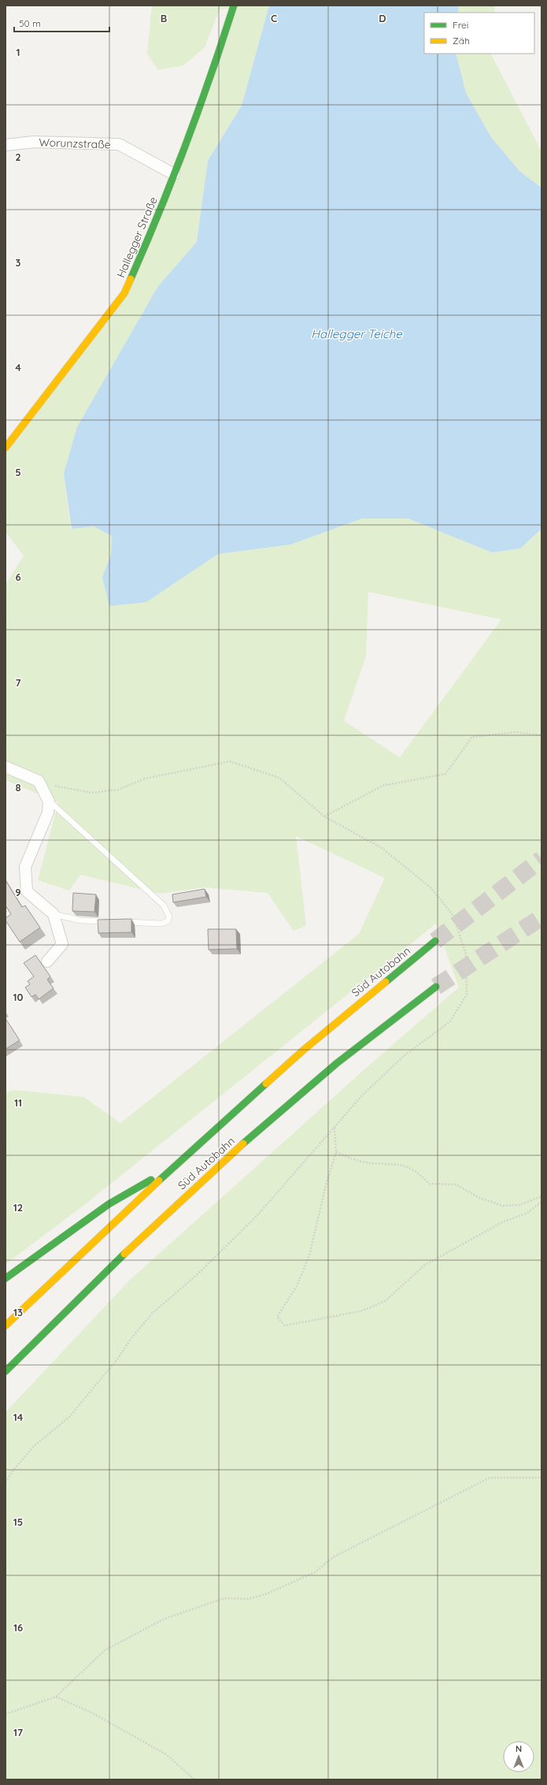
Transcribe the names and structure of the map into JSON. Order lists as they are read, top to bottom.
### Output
{
  "streets": {
    "main road": ["Hallegger Straße", "Süd Autobahn"],
    "street": ["Worunzstraße"]
  },
  "crossings": [
    ["Worunzstraße", "Hallegger Straße"]
  ],
  "water": ["Hallegger Teiche"],
  "legend": ["Frei", "Zäh"],
  "scale_bar": "50 m",
  "north": "top",
  "grid": {
    "columns": ["B", "C", "D"],
    "rows": [
      "1",
      "2",
      "3",
      "4",
      "5",
      "6",
      "7",
      "8",
      "9",
      "10",
      "11",
      "12",
      "13",
      "14",
      "15",
      "16",
      "17"
    ]
  }
}
